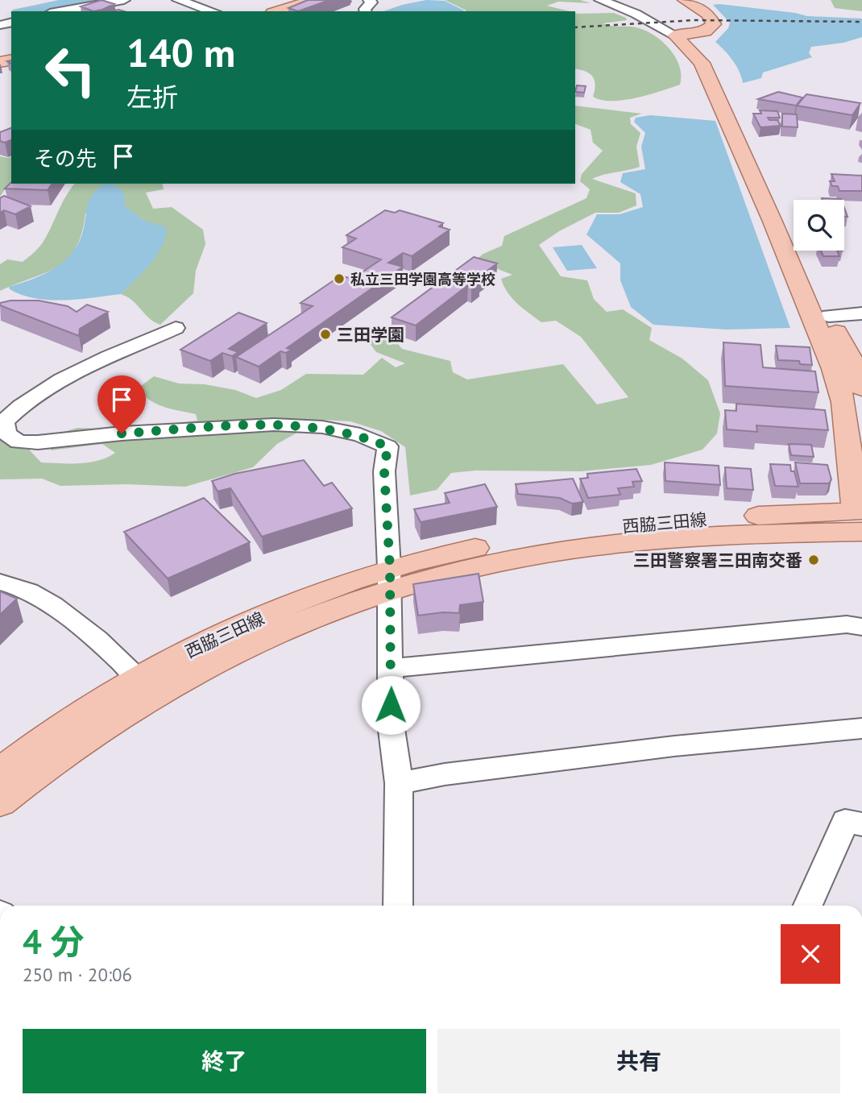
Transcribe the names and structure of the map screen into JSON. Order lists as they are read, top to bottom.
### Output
{
  "streets": {
    "main road": ["西脇三田線"]
  },
  "places": ["私立三田学園高等学校", "三田学園", "三田警察署三田南交番"],
  "page": {
    "turn": ["140 m", "左折"],
    "then": "その先",
    "heading": ["4 分", "250 m · 20:06"],
    "buttons": ["終了", "共有"]
  }
}
